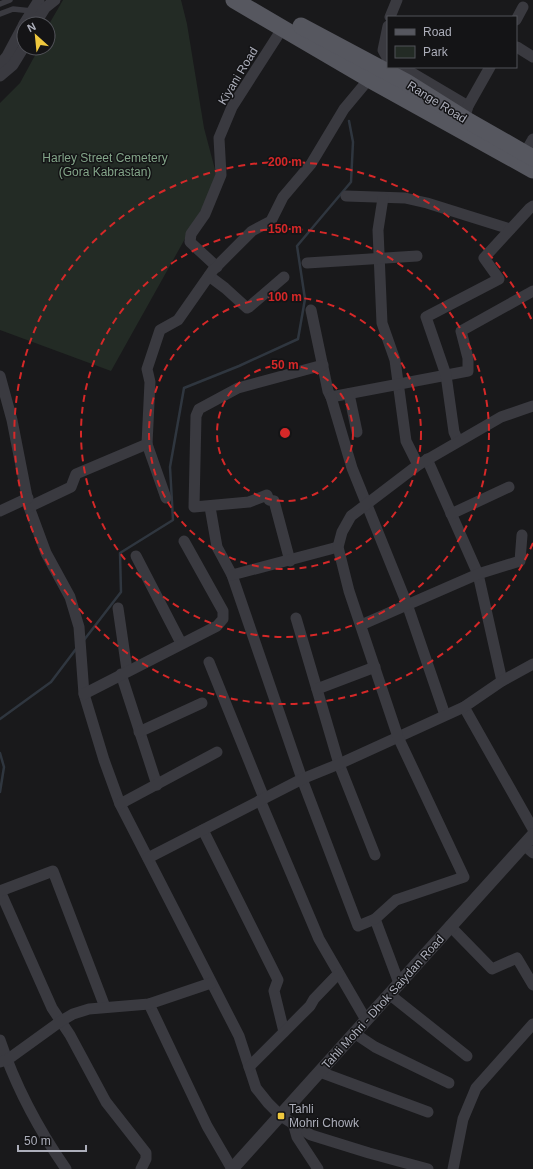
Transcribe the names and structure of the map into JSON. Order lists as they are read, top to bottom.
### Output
{
  "streets": {
    "main road": ["Range Road"],
    "street": ["Kiyani Road", "Tahli Mohri - Dhok Saiydan Road"]
  },
  "parks": ["Harley Street Cemetery (Gora Kabrastan)"],
  "places": {
    "transit": ["Tahli Mohri Chowk"]
  },
  "legend": ["Road", "Park"],
  "scale_bar": "50 m",
  "north": "top left",
  "rings": [
    "200 m",
    "150 m",
    "100 m",
    "50 m"
  ]
}
